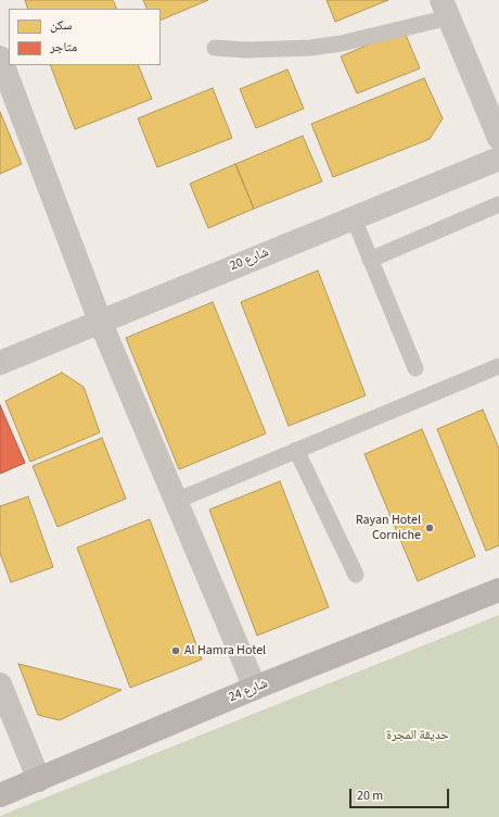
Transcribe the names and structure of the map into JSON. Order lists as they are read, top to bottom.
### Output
{
  "streets": {
    "street": ["شارع 20", "شارع 24"]
  },
  "parks": ["حديقة المجرة"],
  "places": ["Rayan Hotel Corniche", "Al Hamra Hotel"],
  "legend": ["سكن", "متاجر"],
  "scale_bar": "20 m"
}
